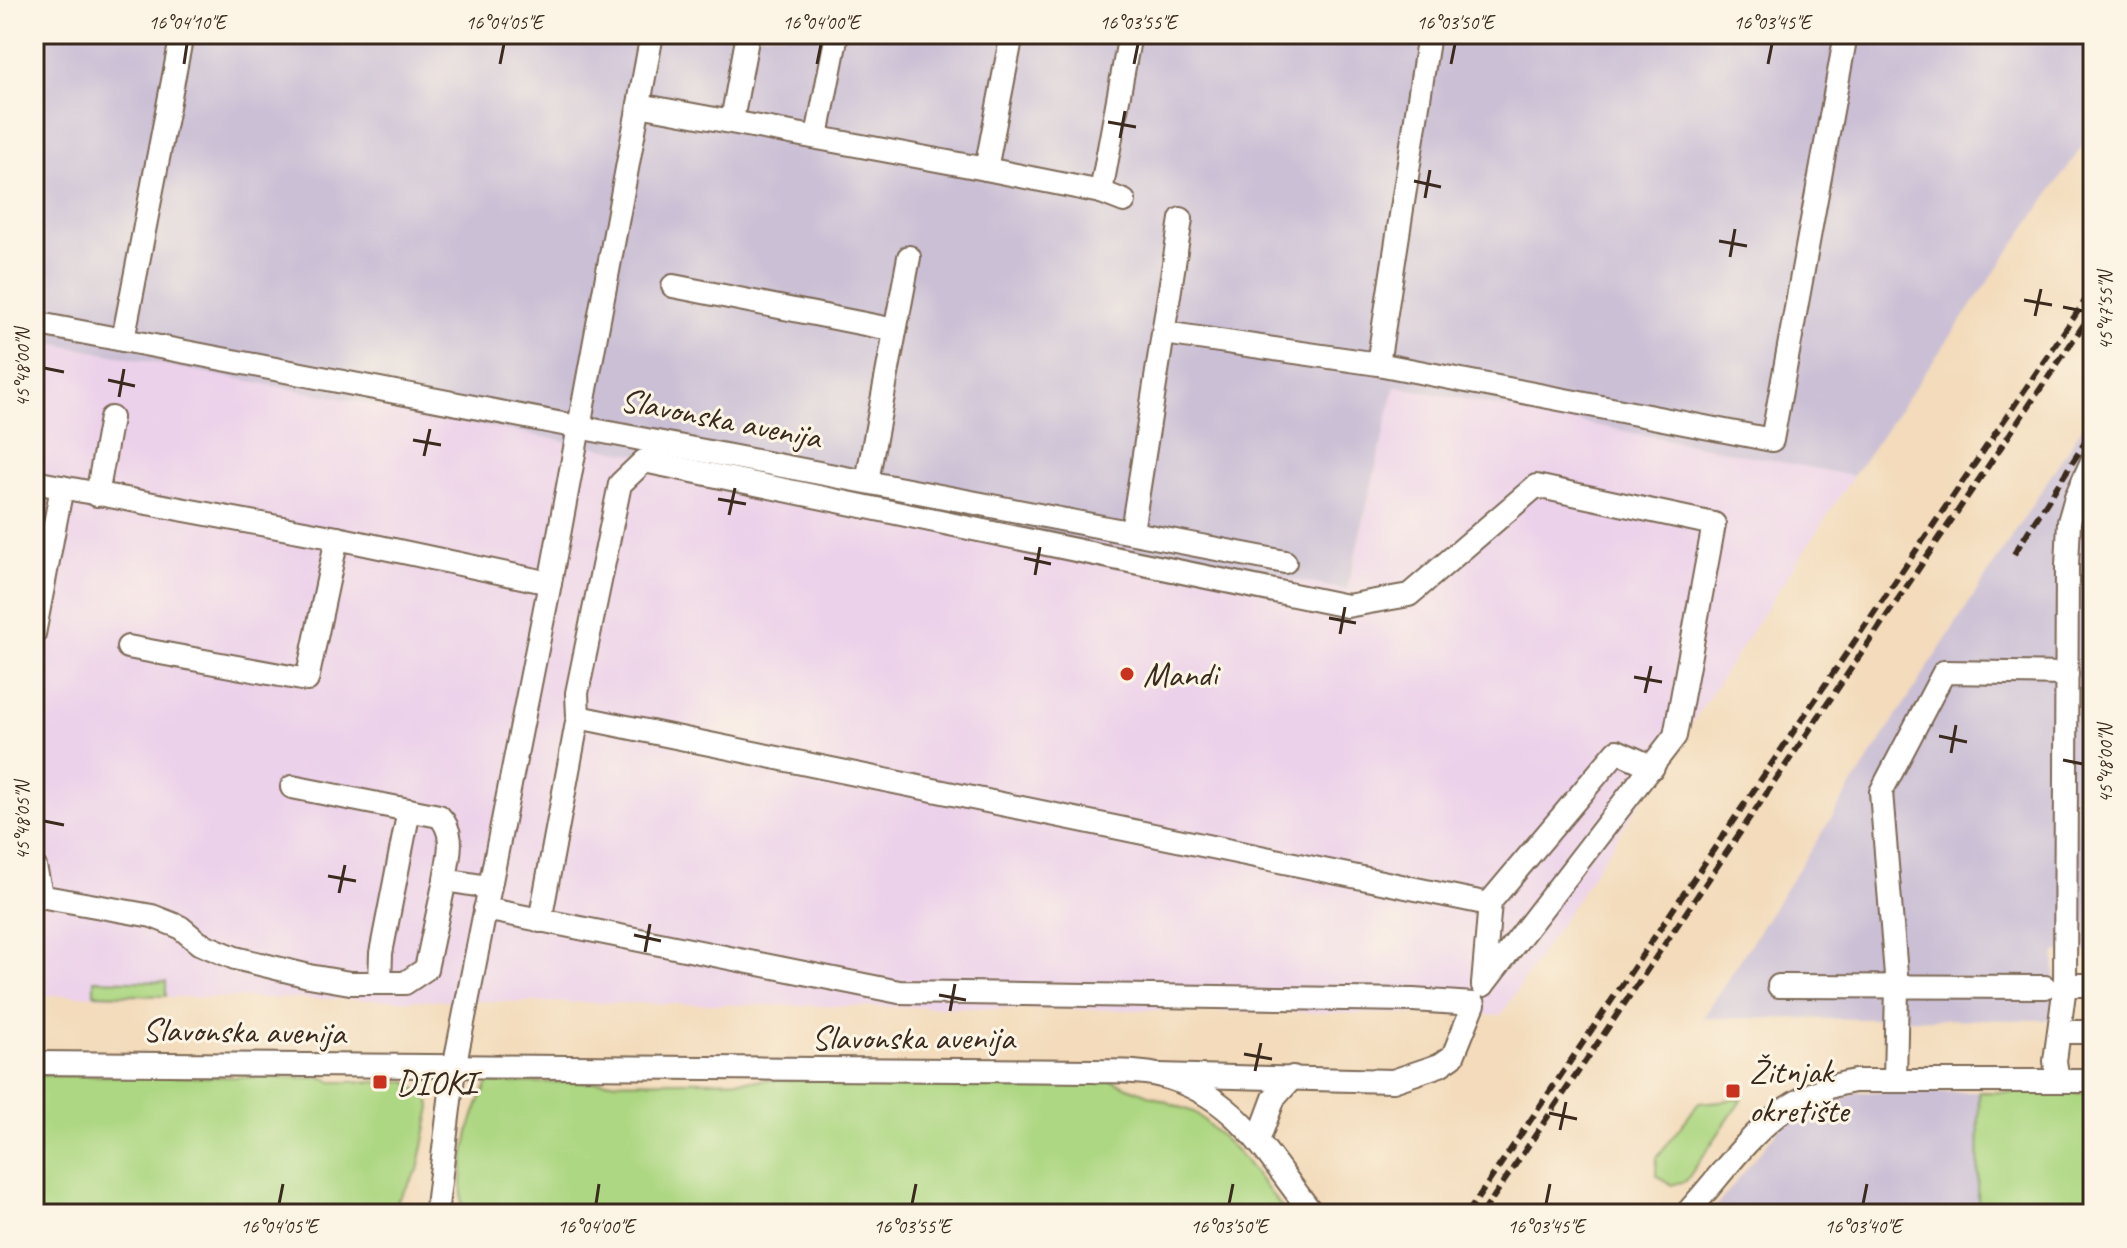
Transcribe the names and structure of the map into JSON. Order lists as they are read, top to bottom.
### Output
{
  "streets": {
    "street": ["Slavonska avenija"]
  },
  "places": {
    "other": ["Mandi"],
    "transit": ["DIOKI", "Žitnjak okretište"]
  },
  "coordinates": [
    "16°04'10\"E",
    "16°04'05\"E",
    "16°04'00\"E",
    "16°03'55\"E",
    "16°03'50\"E",
    "16°03'45\"E",
    "45°47'55\"N",
    "45°48'00\"N",
    "45°48'05\"N",
    "16°03'40\"E"
  ]
}
